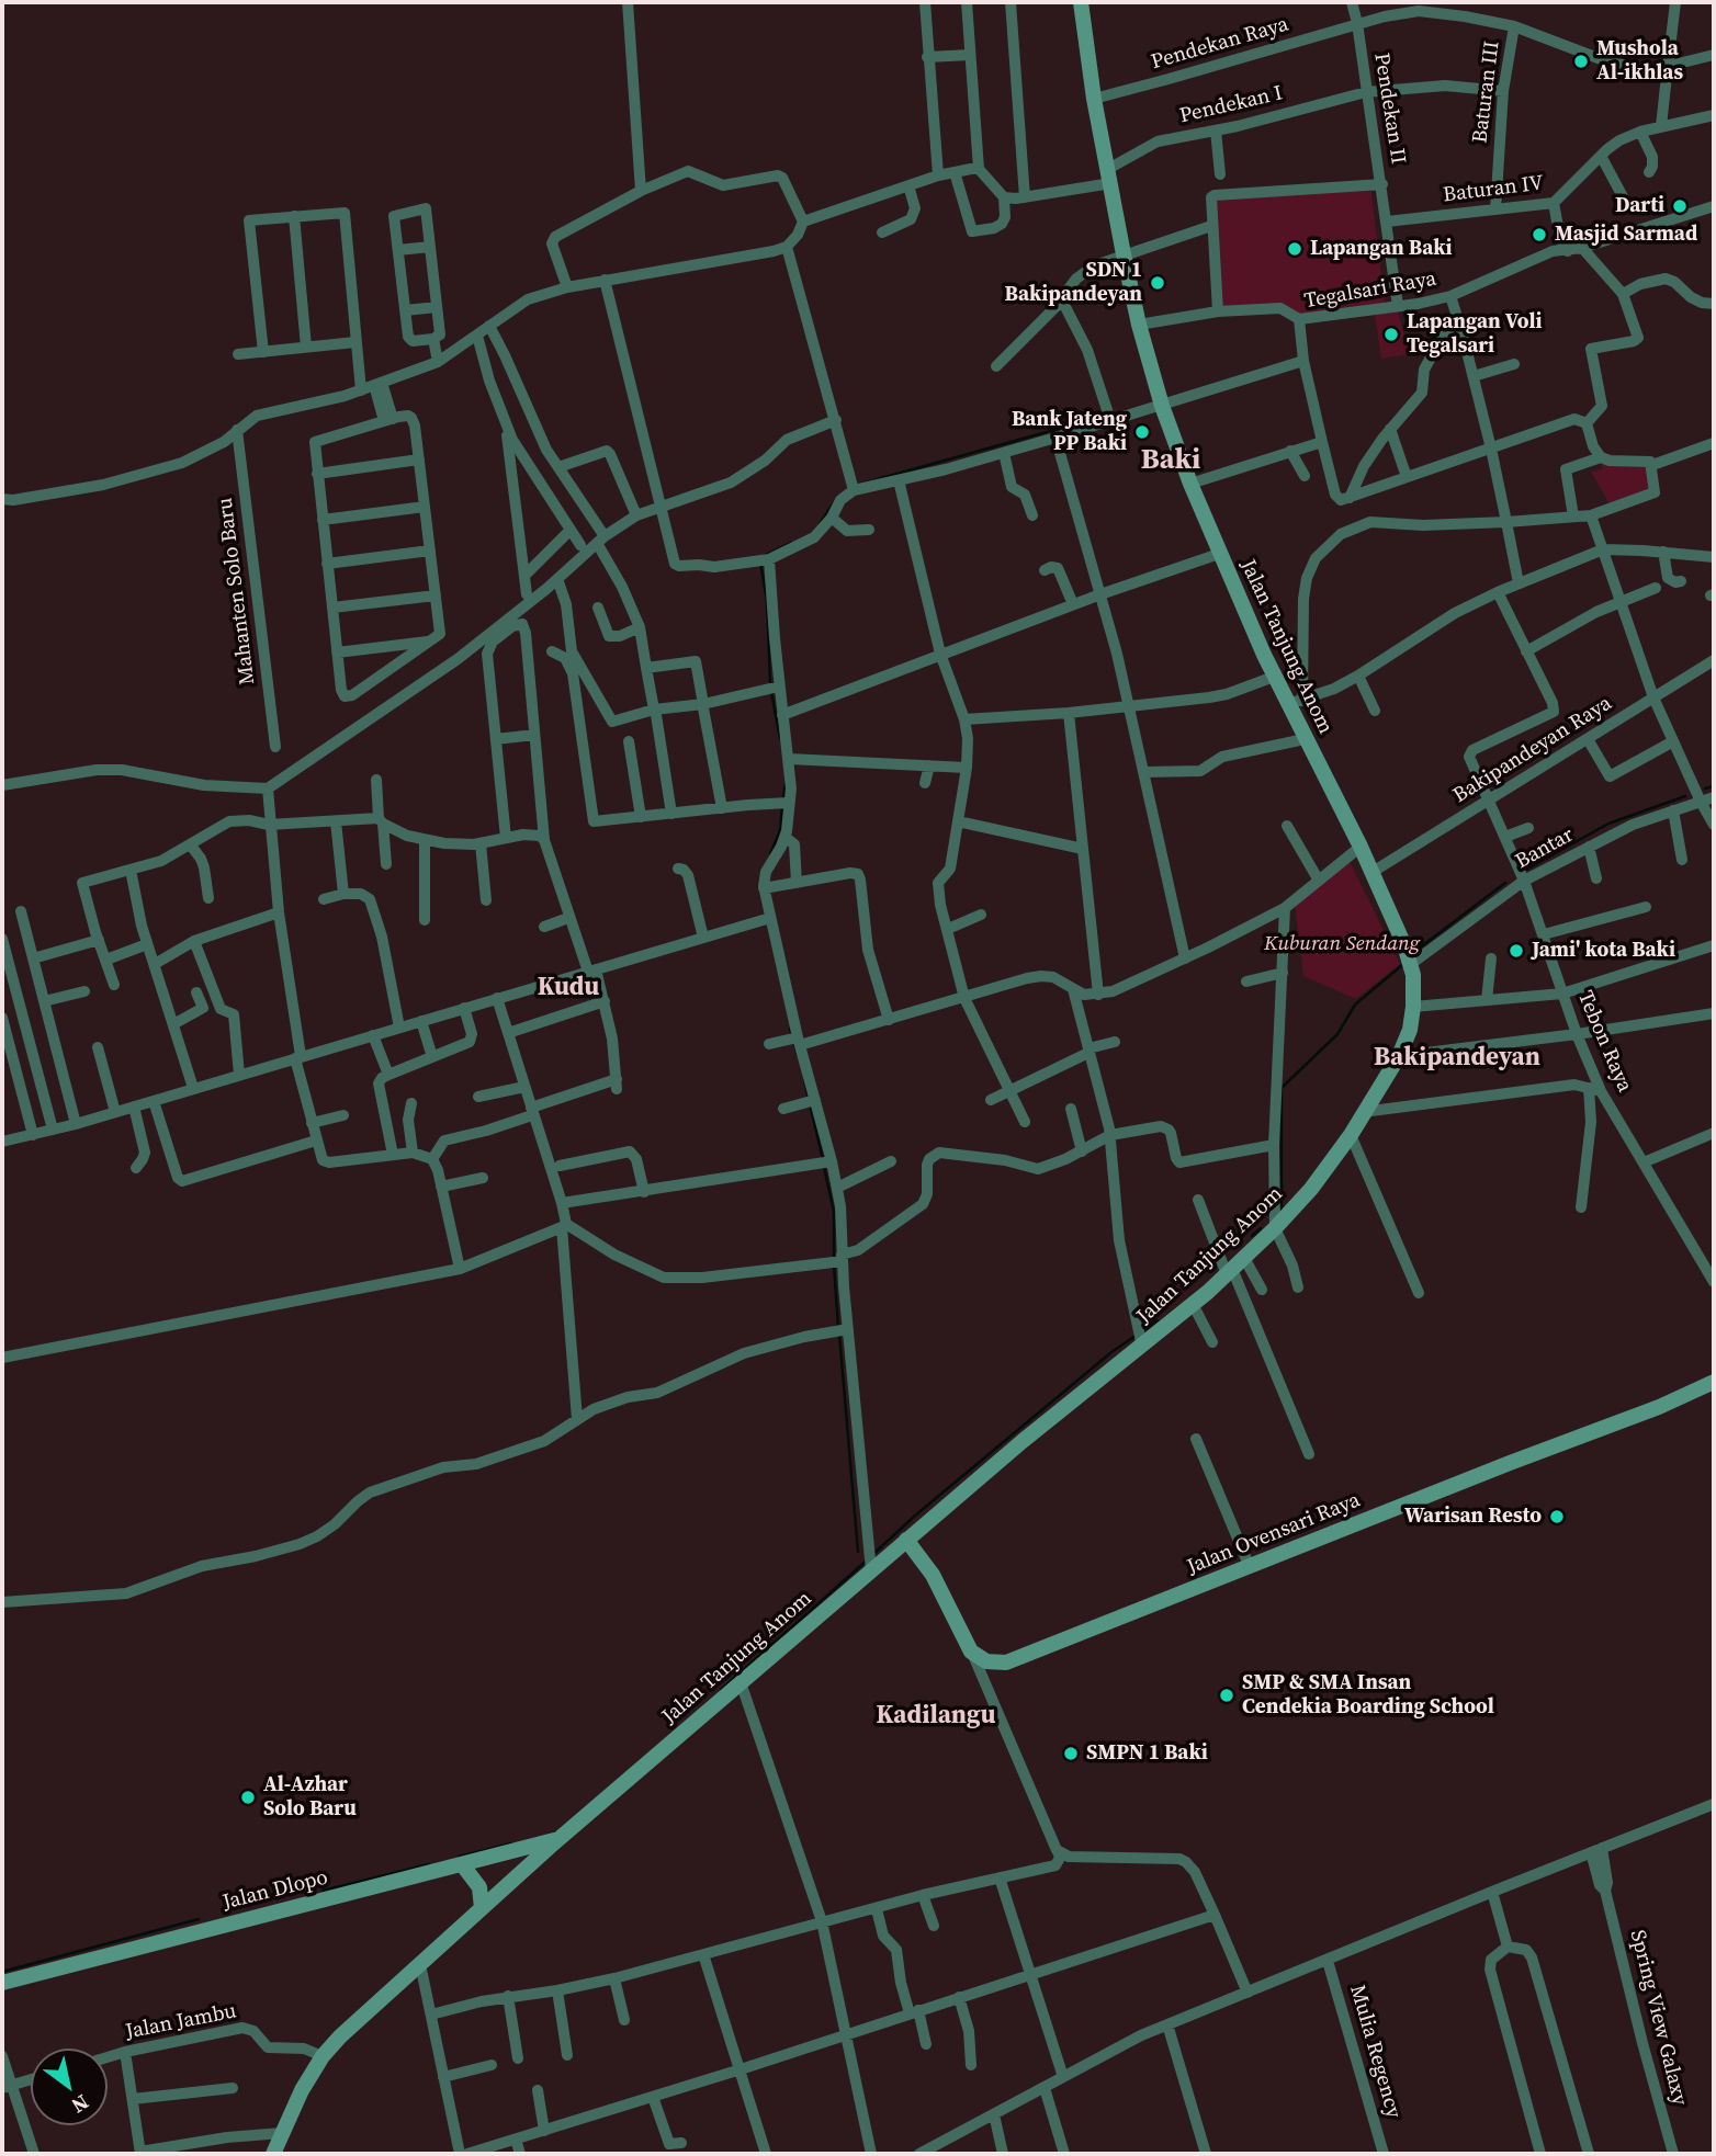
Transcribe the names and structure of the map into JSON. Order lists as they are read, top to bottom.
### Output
{
  "streets": {
    "main road": ["Jalan Tanjung Anom", "Jalan Ovensari Raya", "Jalan Dlopo"],
    "street": [
      "Pendekan Raya",
      "Baturan III",
      "Pendekan I",
      "Pendekan II",
      "Baturan IV",
      "Tegalsari Raya",
      "Mahanten Solo Baru",
      "Bakipandeyan Raya",
      "Bantar",
      "Tebon Raya",
      "Spring View Galaxy",
      "Jalan Jambu",
      "Mulia Regency"
    ]
  },
  "crossings": [
    ["Pendekan Raya", "Baturan III"],
    ["Pendekan Raya", "Pendekan II"],
    ["Pendekan Raya", "Jalan Tanjung Anom"],
    ["Baturan III", "Pendekan I"],
    ["Baturan III", "Baturan IV"],
    ["Pendekan I", "Pendekan II"],
    ["Pendekan I", "Jalan Tanjung Anom"],
    ["Pendekan II", "Baturan IV"],
    ["Pendekan II", "Tegalsari Raya"],
    ["Jalan Tanjung Anom", "Bakipandeyan Raya"],
    ["Jalan Tanjung Anom", "Bantar"],
    ["Jalan Tanjung Anom", "Jalan Dlopo"],
    ["Jalan Tanjung Anom", "Jalan Jambu"],
    ["Bakipandeyan Raya", "Tebon Raya"],
    ["Bantar", "Tebon Raya"]
  ],
  "districts": [
    "Baki",
    "Kudu",
    "Bakipandeyan",
    "Kadilangu"
  ],
  "parks": ["Kuburan Sendang"],
  "places": [
    "Mushola Al-ikhlas",
    "Darti",
    "Masjid Sarmad",
    "Lapangan Baki",
    "SDN 1 Bakipandeyan",
    "Lapangan Voli Tegalsari",
    "Bank Jateng PP Baki",
    "Jami' kota Baki",
    "Warisan Resto",
    "SMP & SMA Insan Cendekia Boarding School",
    "SMPN 1 Baki",
    "Al-Azhar Solo Baru"
  ],
  "north": "bottom right"
}
